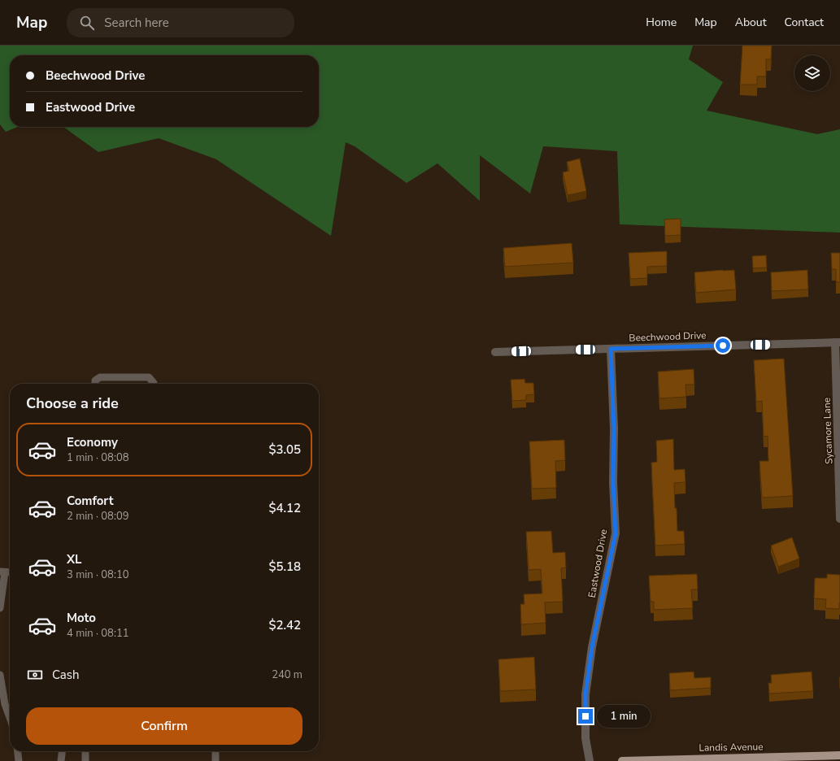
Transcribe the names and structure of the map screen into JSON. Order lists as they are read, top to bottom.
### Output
{
  "streets": {
    "main road": ["Landis Avenue"],
    "street": ["Beechwood Drive", "Sycamore Lane", "Eastwood Drive"]
  },
  "crossings": [
    ["Beechwood Drive", "Sycamore Lane"],
    ["Beechwood Drive", "Eastwood Drive"]
  ],
  "page": {
    "header": "Map",
    "search": "Search here",
    "nav": [
      "Home",
      "Map",
      "About",
      "Contact"
    ],
    "banner": ["Beechwood Drive", "Eastwood Drive"],
    "heading": "Choose a ride",
    "list": [
      {
        "name": "Economy",
        "note": "1 min · 08:08",
        "value": "$3.05"
      },
      {
        "name": "Comfort",
        "note": "2 min · 08:09",
        "value": "$4.12"
      },
      {
        "name": "XL",
        "note": "3 min · 08:10",
        "value": "$5.18"
      },
      {
        "name": "Moto",
        "note": "4 min · 08:11",
        "value": "$2.42"
      }
    ],
    "pay": ["Cash", "240 m"],
    "buttons": "Confirm",
    "bubble": "1 min"
  }
}
